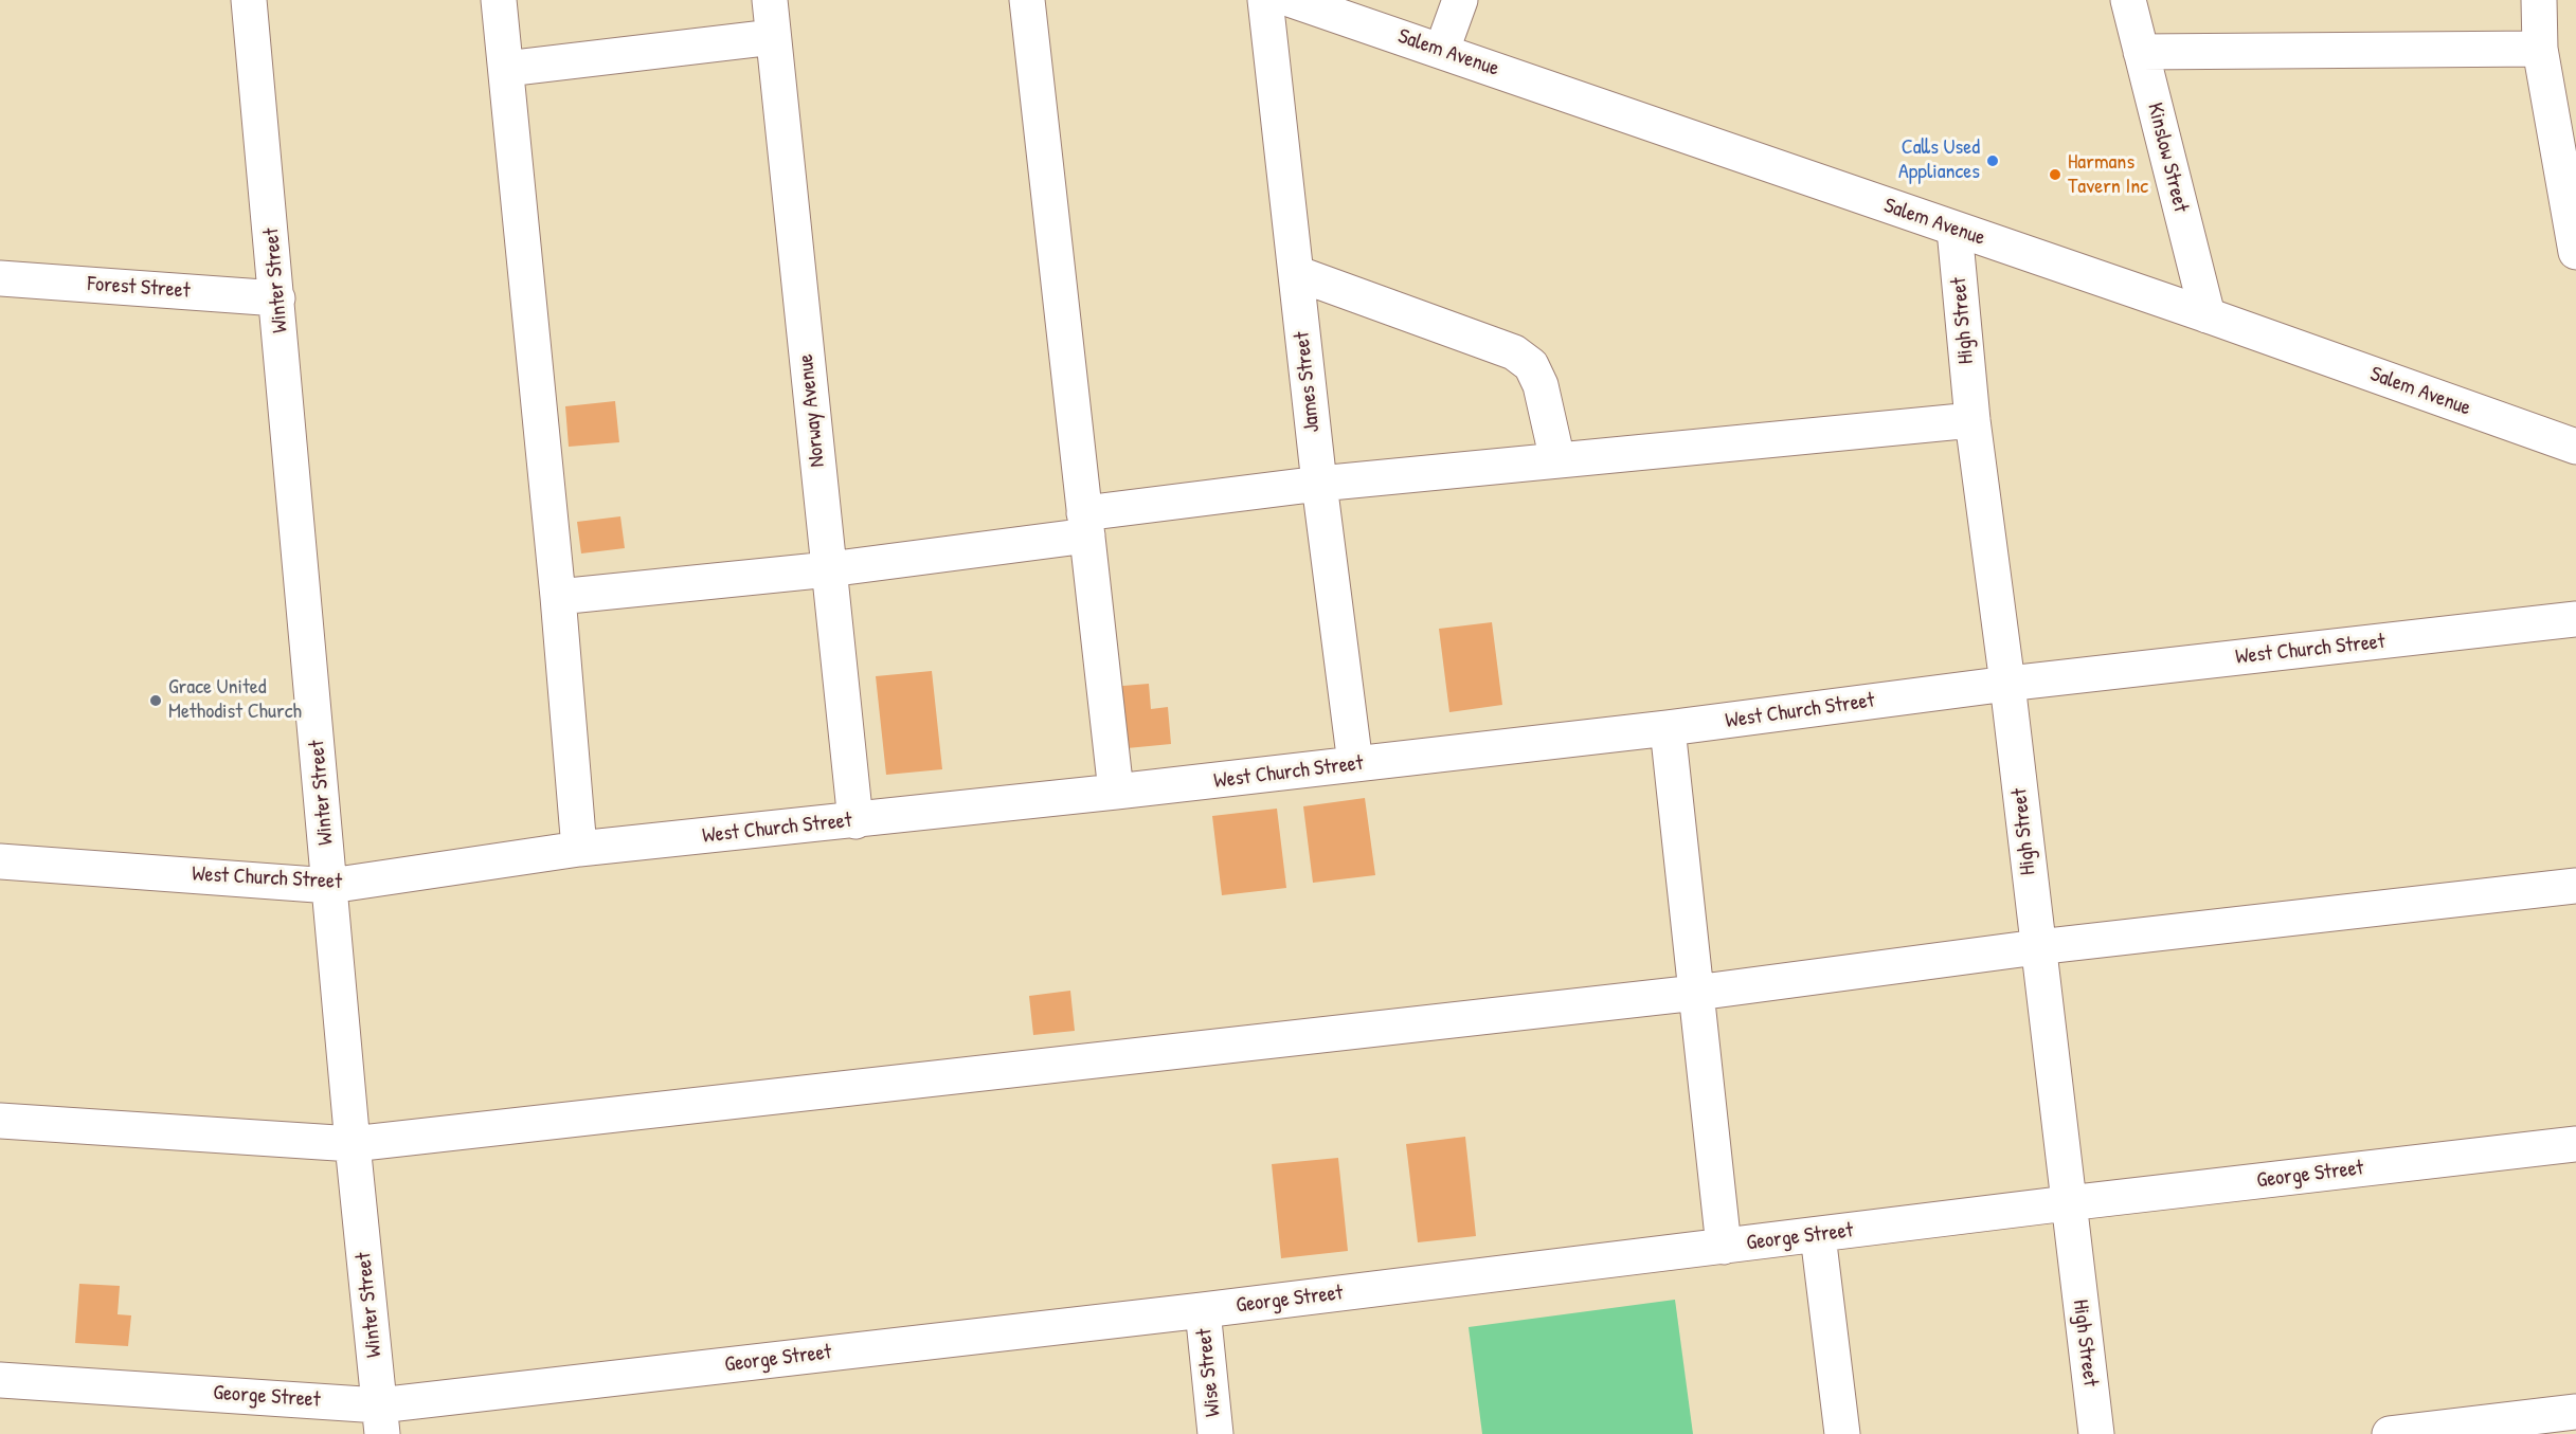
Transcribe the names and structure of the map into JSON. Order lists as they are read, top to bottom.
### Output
{
  "streets": {
    "street": [
      "Salem Avenue",
      "Kinslow Street",
      "Winter Street",
      "Forest Street",
      "High Street",
      "James Street",
      "Norway Avenue",
      "West Church Street",
      "George Street",
      "Wise Street"
    ]
  },
  "crossings": [
    ["Salem Avenue", "Kinslow Street"],
    ["Salem Avenue", "High Street"],
    ["Winter Street", "Forest Street"],
    ["Winter Street", "West Church Street"],
    ["Winter Street", "George Street"],
    ["High Street", "West Church Street"],
    ["High Street", "George Street"],
    ["James Street", "West Church Street"],
    ["Norway Avenue", "West Church Street"],
    ["George Street", "Wise Street"]
  ],
  "places": ["Calls Used Appliances", "Harmans Tavern Inc", "Grace United Methodist Church"]
}
